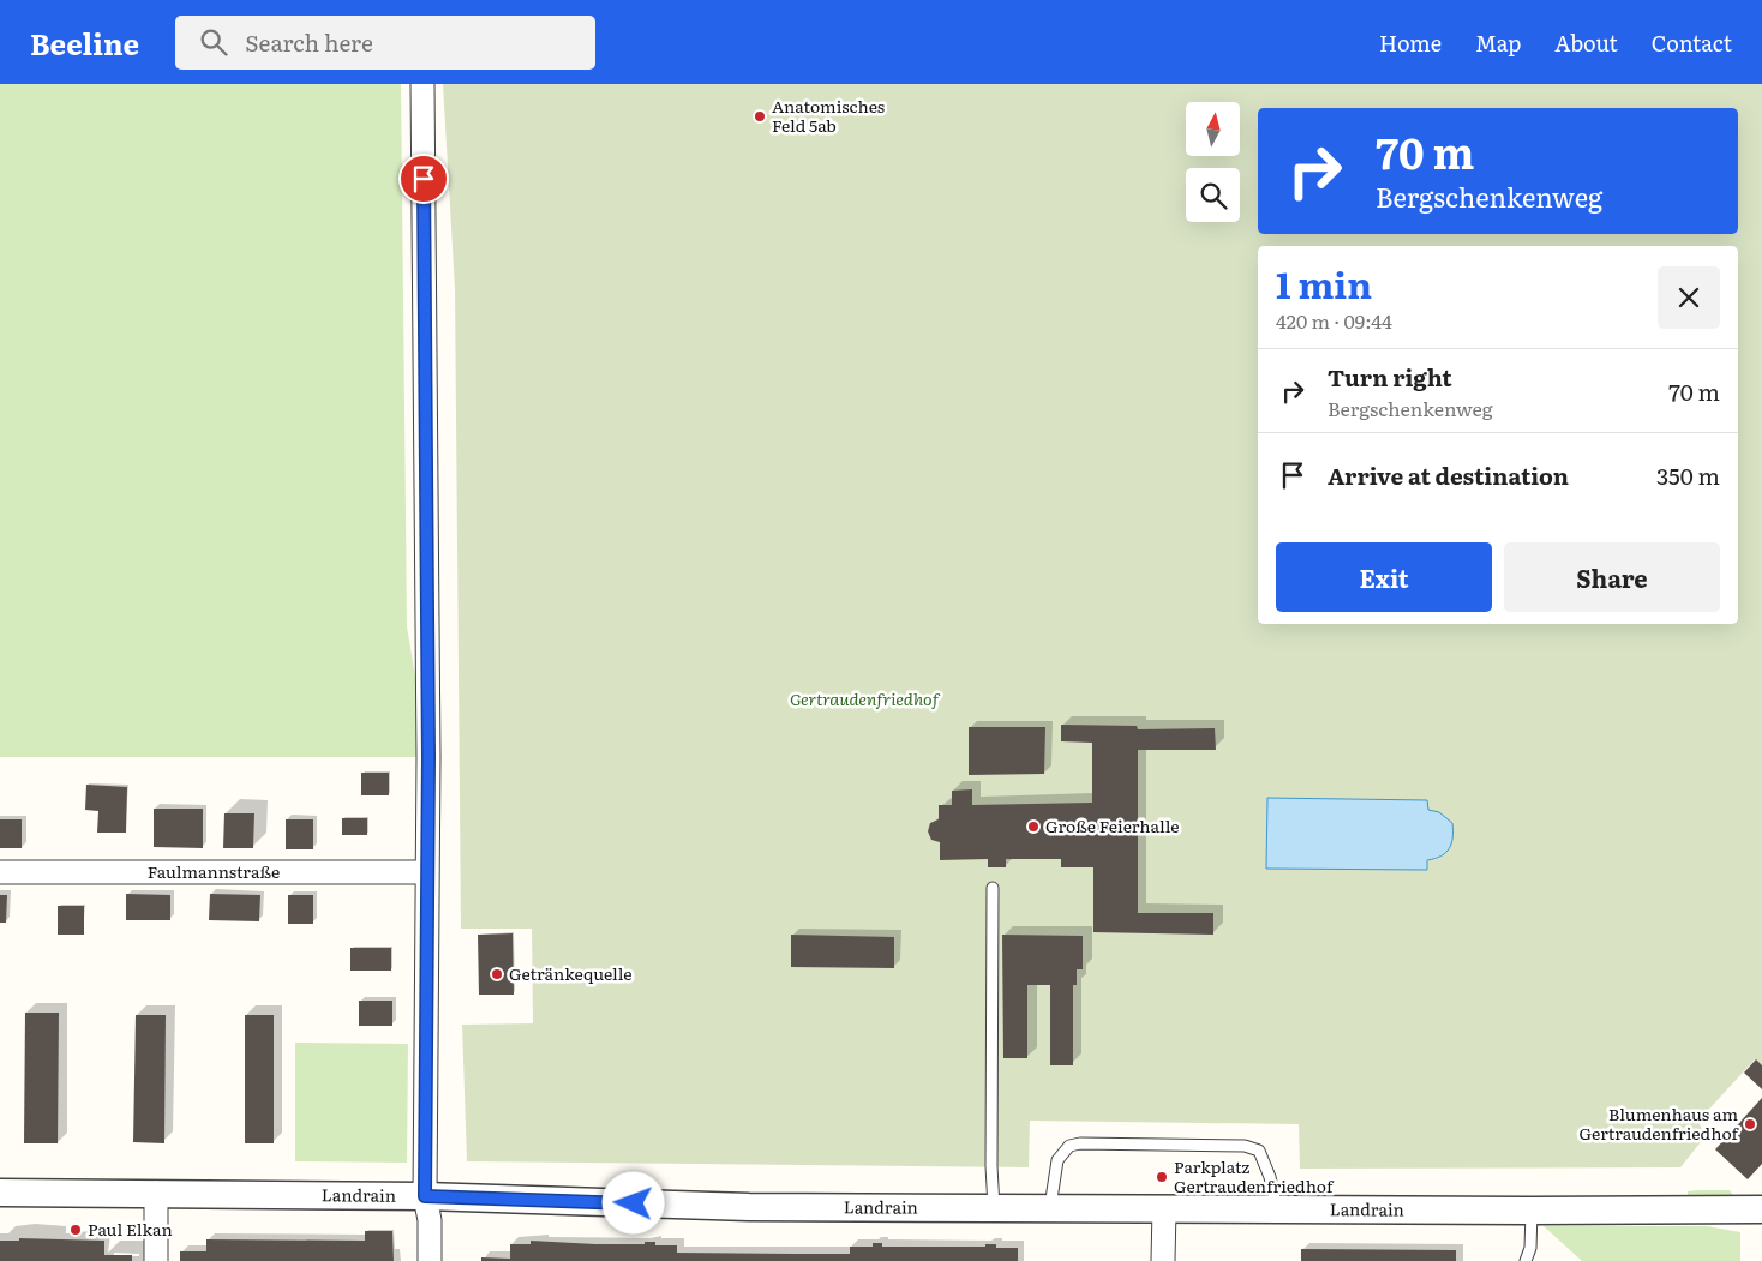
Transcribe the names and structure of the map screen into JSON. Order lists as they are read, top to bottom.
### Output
{
  "streets": {
    "street": ["Faulmannstraße", "Landrain"]
  },
  "parks": ["Gertraudenfriedhof"],
  "places": [
    "Anatomisches Feld 5ab",
    "Große Feierhalle",
    "Getränkequelle",
    "Blumenhaus am Gertraudenfriedhof",
    "Parkplatz Gertraudenfriedhof",
    "Paul Elkan"
  ],
  "north": "top",
  "page": {
    "header": "Beeline",
    "search": "Search here",
    "nav": [
      "Home",
      "Map",
      "About",
      "Contact"
    ],
    "turn": ["70 m", "Bergschenkenweg"],
    "heading": ["1 min", "420 m · 09:44"],
    "list": [
      {
        "name": "Turn right",
        "note": "Bergschenkenweg",
        "value": "70 m"
      },
      {
        "name": "Arrive at destination",
        "value": "350 m"
      }
    ],
    "buttons": ["Exit", "Share"]
  }
}
